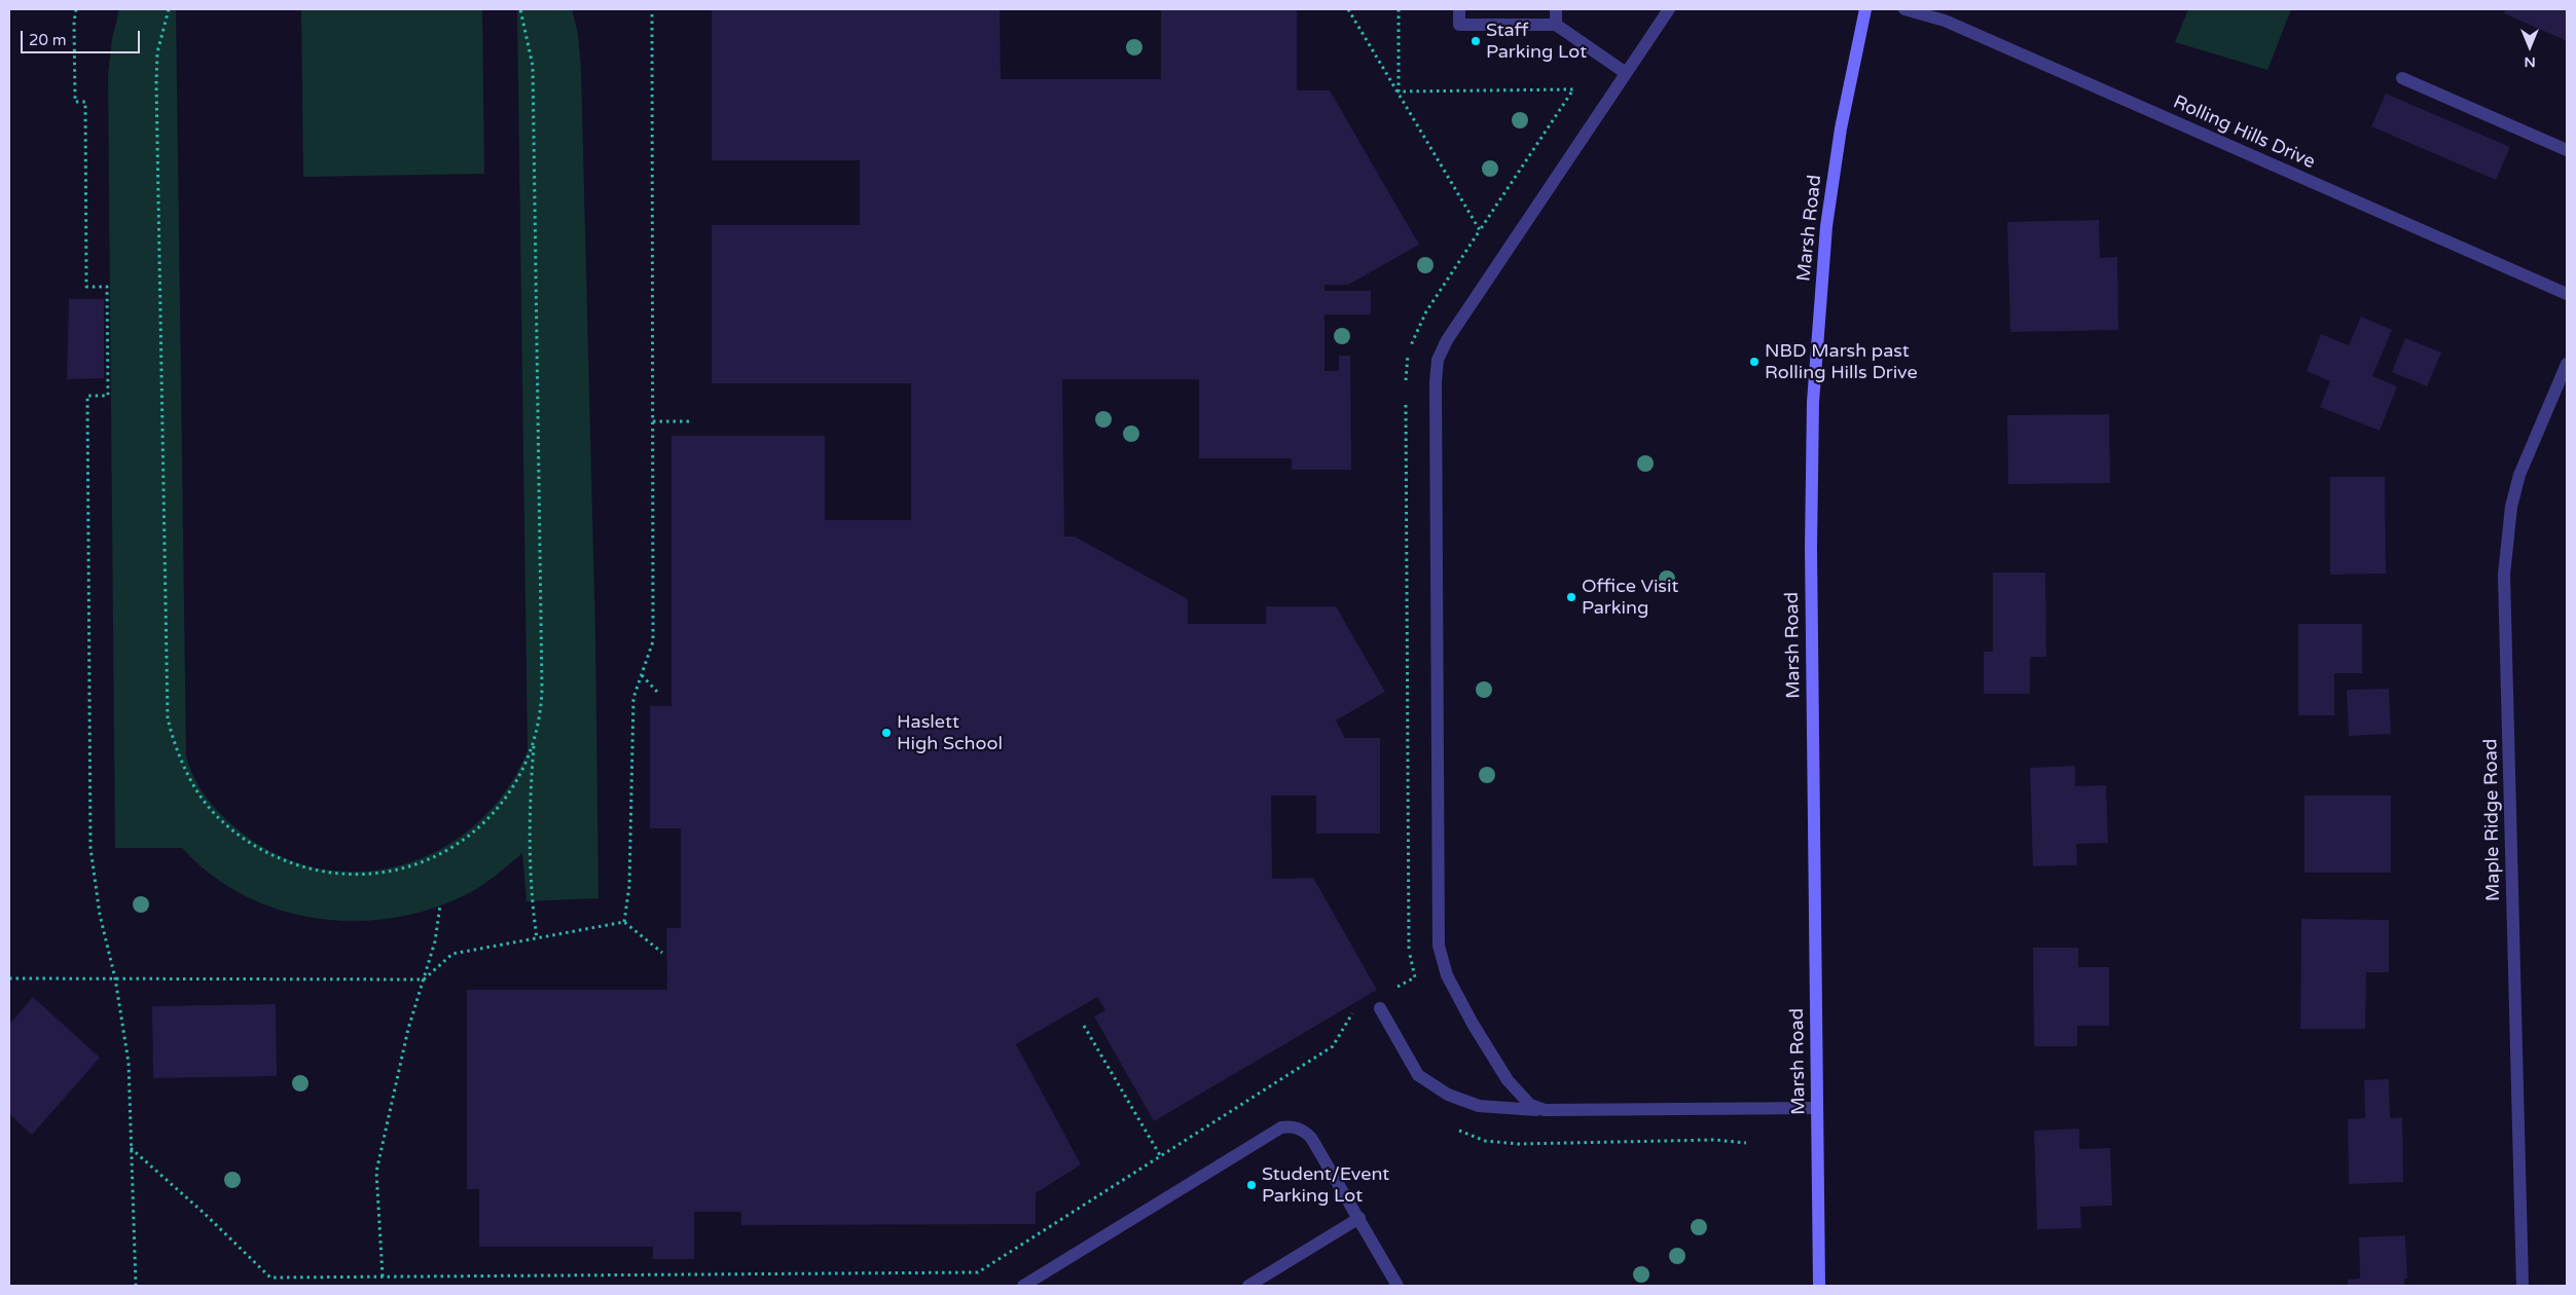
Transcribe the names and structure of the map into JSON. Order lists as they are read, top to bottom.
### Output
{
  "streets": {
    "main road": ["Marsh Road"],
    "street": ["Rolling Hills Drive", "Maple Ridge Road"]
  },
  "places": [
    "Staff Parking Lot",
    "NBD Marsh past Rolling Hills Drive",
    "Office Visit Parking",
    "Haslett High School",
    "Student/Event Parking Lot"
  ],
  "scale_bar": "20 m",
  "north": "bottom"
}
